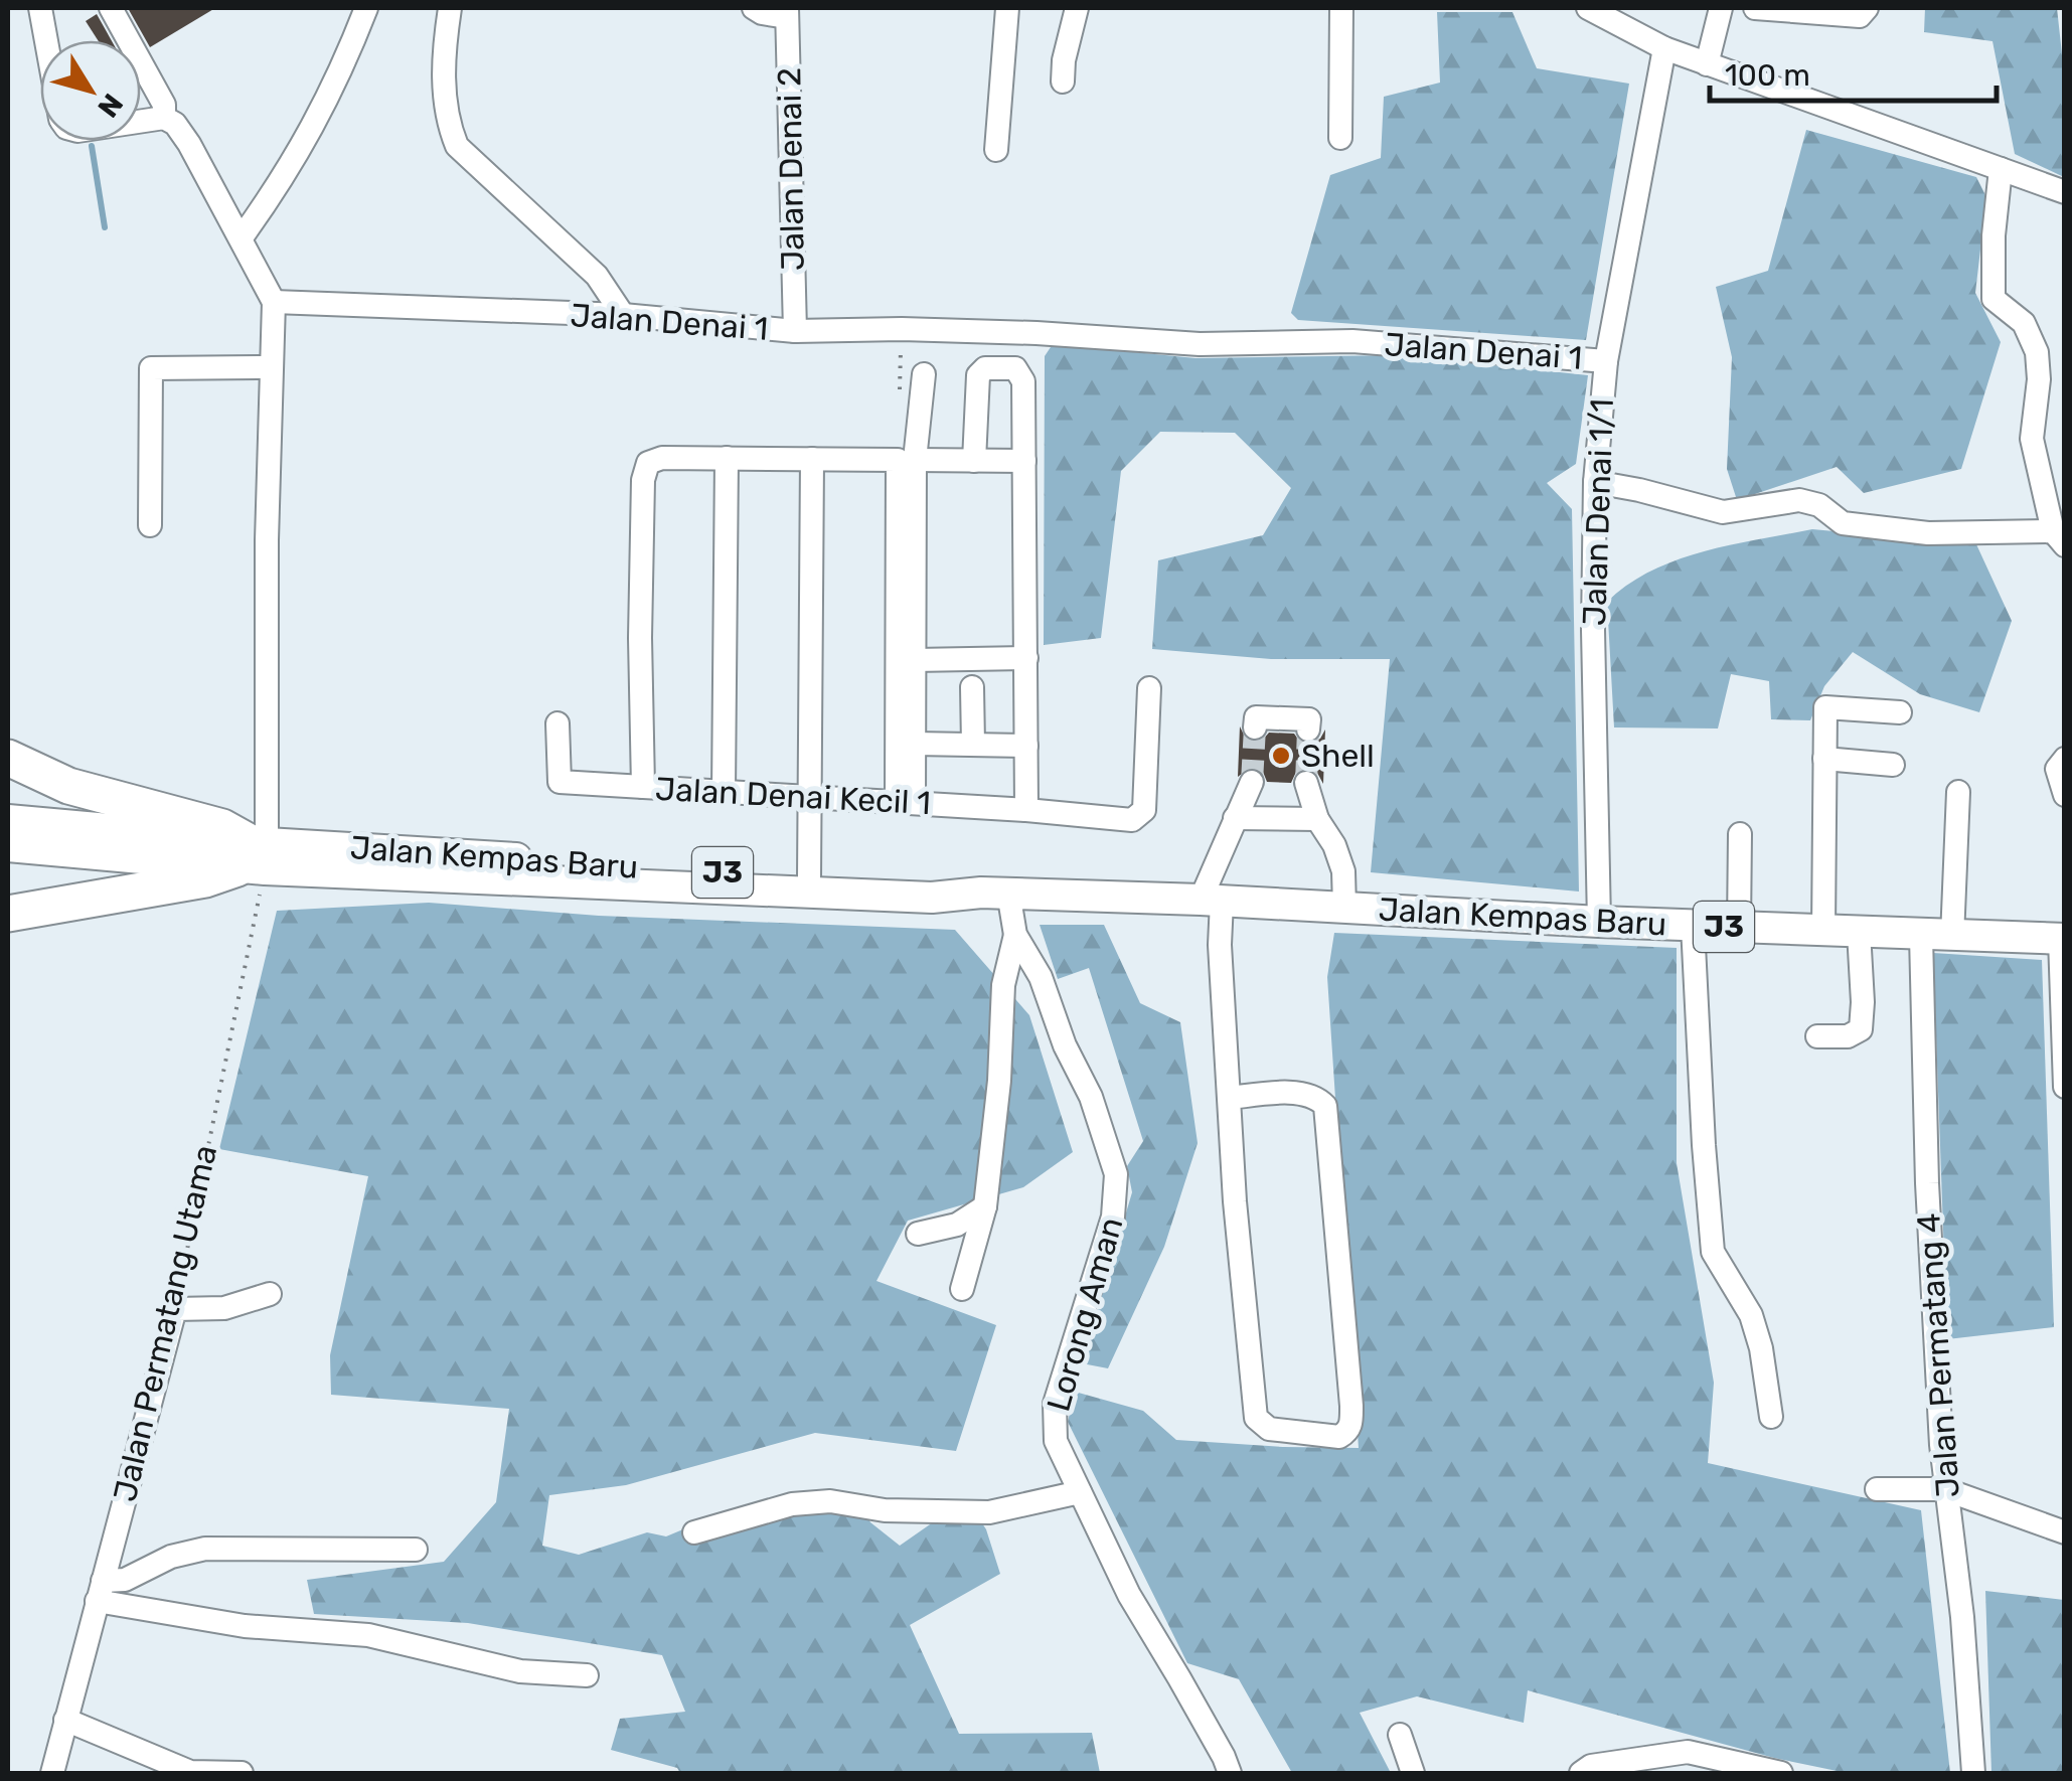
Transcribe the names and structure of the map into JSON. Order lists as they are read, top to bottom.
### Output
{
  "streets": {
    "main road": ["Jalan Kempas Baru", "J3"],
    "street": [
      "Jalan Denai 2",
      "Jalan Denai 1",
      "Jalan Denai 1/1",
      "Jalan Denai Kecil 1",
      "Lorong Aman",
      "Jalan Permatang Utama",
      "Jalan Permatang 4"
    ]
  },
  "crossings": [
    ["Jalan Denai 2", "Jalan Denai 1"],
    ["Jalan Denai 1", "Jalan Denai 1/1"],
    ["Jalan Denai 1/1", "Jalan Kempas Baru"],
    ["Jalan Kempas Baru", "Lorong Aman"],
    ["Jalan Kempas Baru", "Jalan Permatang Utama"],
    ["Jalan Kempas Baru", "Jalan Permatang 4"]
  ],
  "places": ["Shell"],
  "scale_bar": "100 m",
  "north": "bottom right"
}
